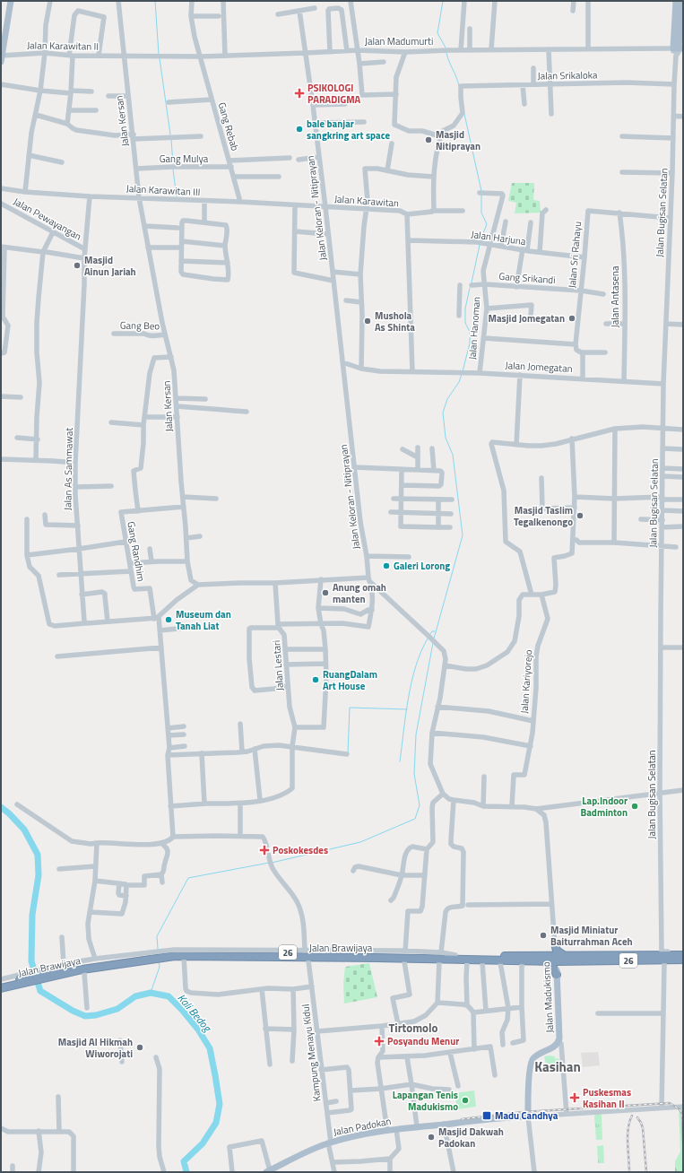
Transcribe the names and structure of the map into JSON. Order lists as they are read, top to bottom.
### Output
{
  "streets": {
    "highway": ["Jalan Brawijaya", "26"],
    "main road": ["Jalan Madukismo", "Jalan Padokan"],
    "street": [
      "Jalan Madumurti",
      "Jalan Karawitan II",
      "Jalan Srikaloka",
      "Jalan Kersan",
      "Gang Rebab",
      "Gang Mulya",
      "Jalan Karawitan III",
      "Jalan Karawitan",
      "Jalan Keloran - Nitiprayan",
      "Jalan Bugisan Selatan",
      "Jalan Pewayangan",
      "Jalan Harjuna",
      "Jalan Sri Rahayu",
      "Gang Srikandi",
      "Jalan Antasena",
      "Gang Beo",
      "Jalan Hanoman",
      "Jalan Jomegatan",
      "Jalan As Sammawat",
      "Gang Randhim",
      "Jalan Lestari",
      "Jalan Kariyorejo",
      "Kampung Menayu Kidul"
    ]
  },
  "crossings": [
    ["Jalan Madumurti", "Jalan Karawitan II"],
    ["Jalan Madumurti", "Jalan Kersan"],
    ["Jalan Madumurti", "Gang Rebab"],
    ["Jalan Madumurti", "Jalan Keloran - Nitiprayan"],
    ["Jalan Madumurti", "Jalan Bugisan Selatan"],
    ["Jalan Karawitan II", "Jalan Kersan"],
    ["Jalan Srikaloka", "Jalan Bugisan Selatan"],
    ["Jalan Kersan", "Gang Mulya"],
    ["Jalan Kersan", "Jalan Karawitan III"],
    ["Jalan Kersan", "Gang Beo"],
    ["Jalan Kersan", "Gang Randhim"],
    ["Gang Rebab", "Gang Mulya"],
    ["Gang Rebab", "Jalan Karawitan III"],
    ["Jalan Karawitan III", "Jalan Karawitan"],
    ["Jalan Karawitan III", "Jalan Keloran - Nitiprayan"],
    ["Jalan Karawitan III", "Jalan As Sammawat"],
    ["Jalan Karawitan", "Jalan Keloran - Nitiprayan"],
    ["Jalan Karawitan", "Jalan Harjuna"],
    ["Jalan Keloran - Nitiprayan", "Jalan Jomegatan"],
    ["Jalan Bugisan Selatan", "Jalan Sri Rahayu"],
    ["Jalan Bugisan Selatan", "Jalan Jomegatan"],
    ["Jalan Pewayangan", "Jalan As Sammawat"],
    ["Jalan Harjuna", "Jalan Sri Rahayu"],
    ["Jalan Harjuna", "Jalan Hanoman"],
    ["Jalan Sri Rahayu", "Gang Srikandi"],
    ["Jalan Sri Rahayu", "Jalan Antasena"],
    ["Gang Srikandi", "Jalan Hanoman"],
    ["Jalan Antasena", "Jalan Jomegatan"],
    ["Jalan Hanoman", "Jalan Jomegatan"],
    ["Jalan Brawijaya", "Jalan Madukismo"],
    ["Jalan Madukismo", "Jalan Padokan"],
    ["Kampung Menayu Kidul", "Jalan Padokan"]
  ],
  "districts": ["Tirtomolo", "Kasihan"],
  "water": ["Kali Bedog"],
  "places": {
    "health": [
      "PSIKOLOGI PARADIGMA",
      "Poskokesdes",
      "Posyandu Menur",
      "Puskesmas Kasihan II"
    ],
    "other": [
      "bale banjar sangkring art space",
      "Masjid Nitiprayan",
      "Masjid Ainun Jariah",
      "Masjid Jomegatan",
      "Mushola As Shinta",
      "Masjid Taslim Tegalkenongo",
      "Galeri Lorong",
      "Anung omah manten",
      "Museum dan Tanah Liat",
      "RuangDalam Art House",
      "Lap.Indoor Badminton",
      "Masjid Miniatur Baiturrahman Aceh",
      "Masjid Al Hikmah Wiworojati",
      "Lapangan Tenis Madukismo",
      "Masjid Dakwah Padokan"
    ],
    "transit": ["Madu Candhya"]
  }
}
